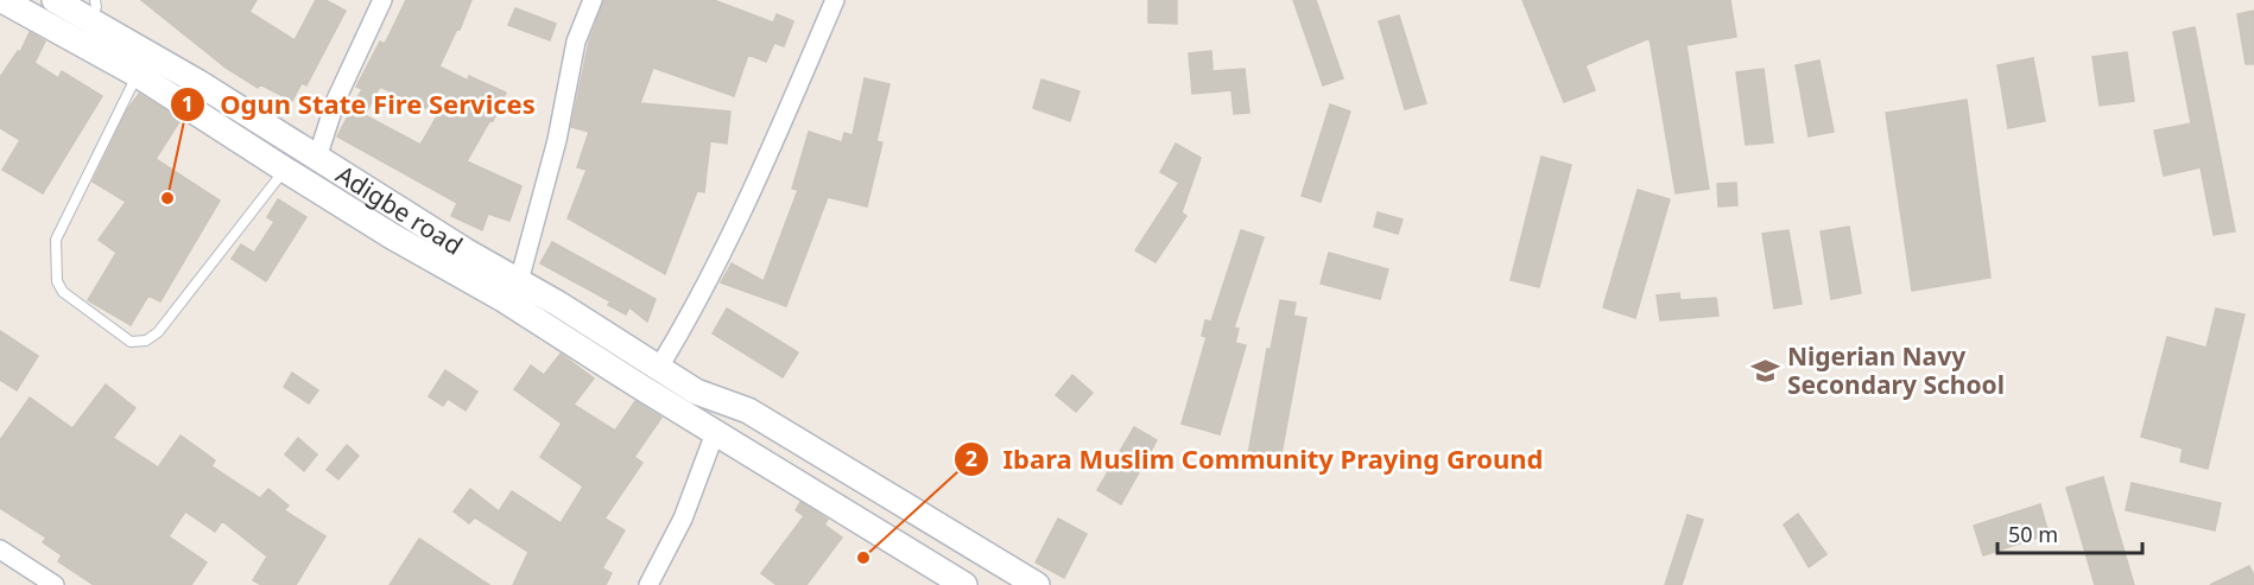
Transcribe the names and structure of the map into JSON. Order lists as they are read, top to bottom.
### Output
{
  "streets": {
    "main road": ["Adigbe road"]
  },
  "places": {
    "other": ["Ogun State Fire Services", "Ibara Muslim Community Praying Ground"],
    "school or university": ["Nigerian Navy Secondary School"]
  },
  "scale_bar": "50 m"
}
